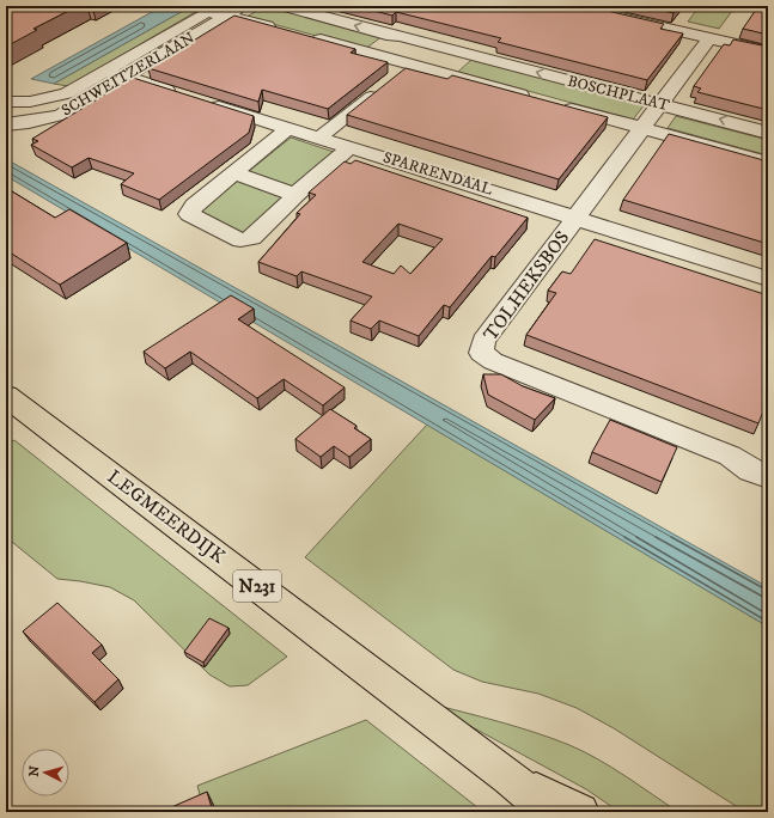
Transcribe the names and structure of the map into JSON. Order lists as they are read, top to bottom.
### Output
{
  "streets": {
    "main road": ["LEGMEERDIJK", "N231"],
    "street": [
      "SCHWEITZERLAAN",
      "BOSCHPLAAT",
      "SPARRENDAAL",
      "TOLHEKSBOS"
    ]
  },
  "crossings": [
    ["SCHWEITZERLAAN", "SPARRENDAAL"],
    ["BOSCHPLAAT", "TOLHEKSBOS"],
    ["SPARRENDAAL", "TOLHEKSBOS"]
  ],
  "north": "left"
}
